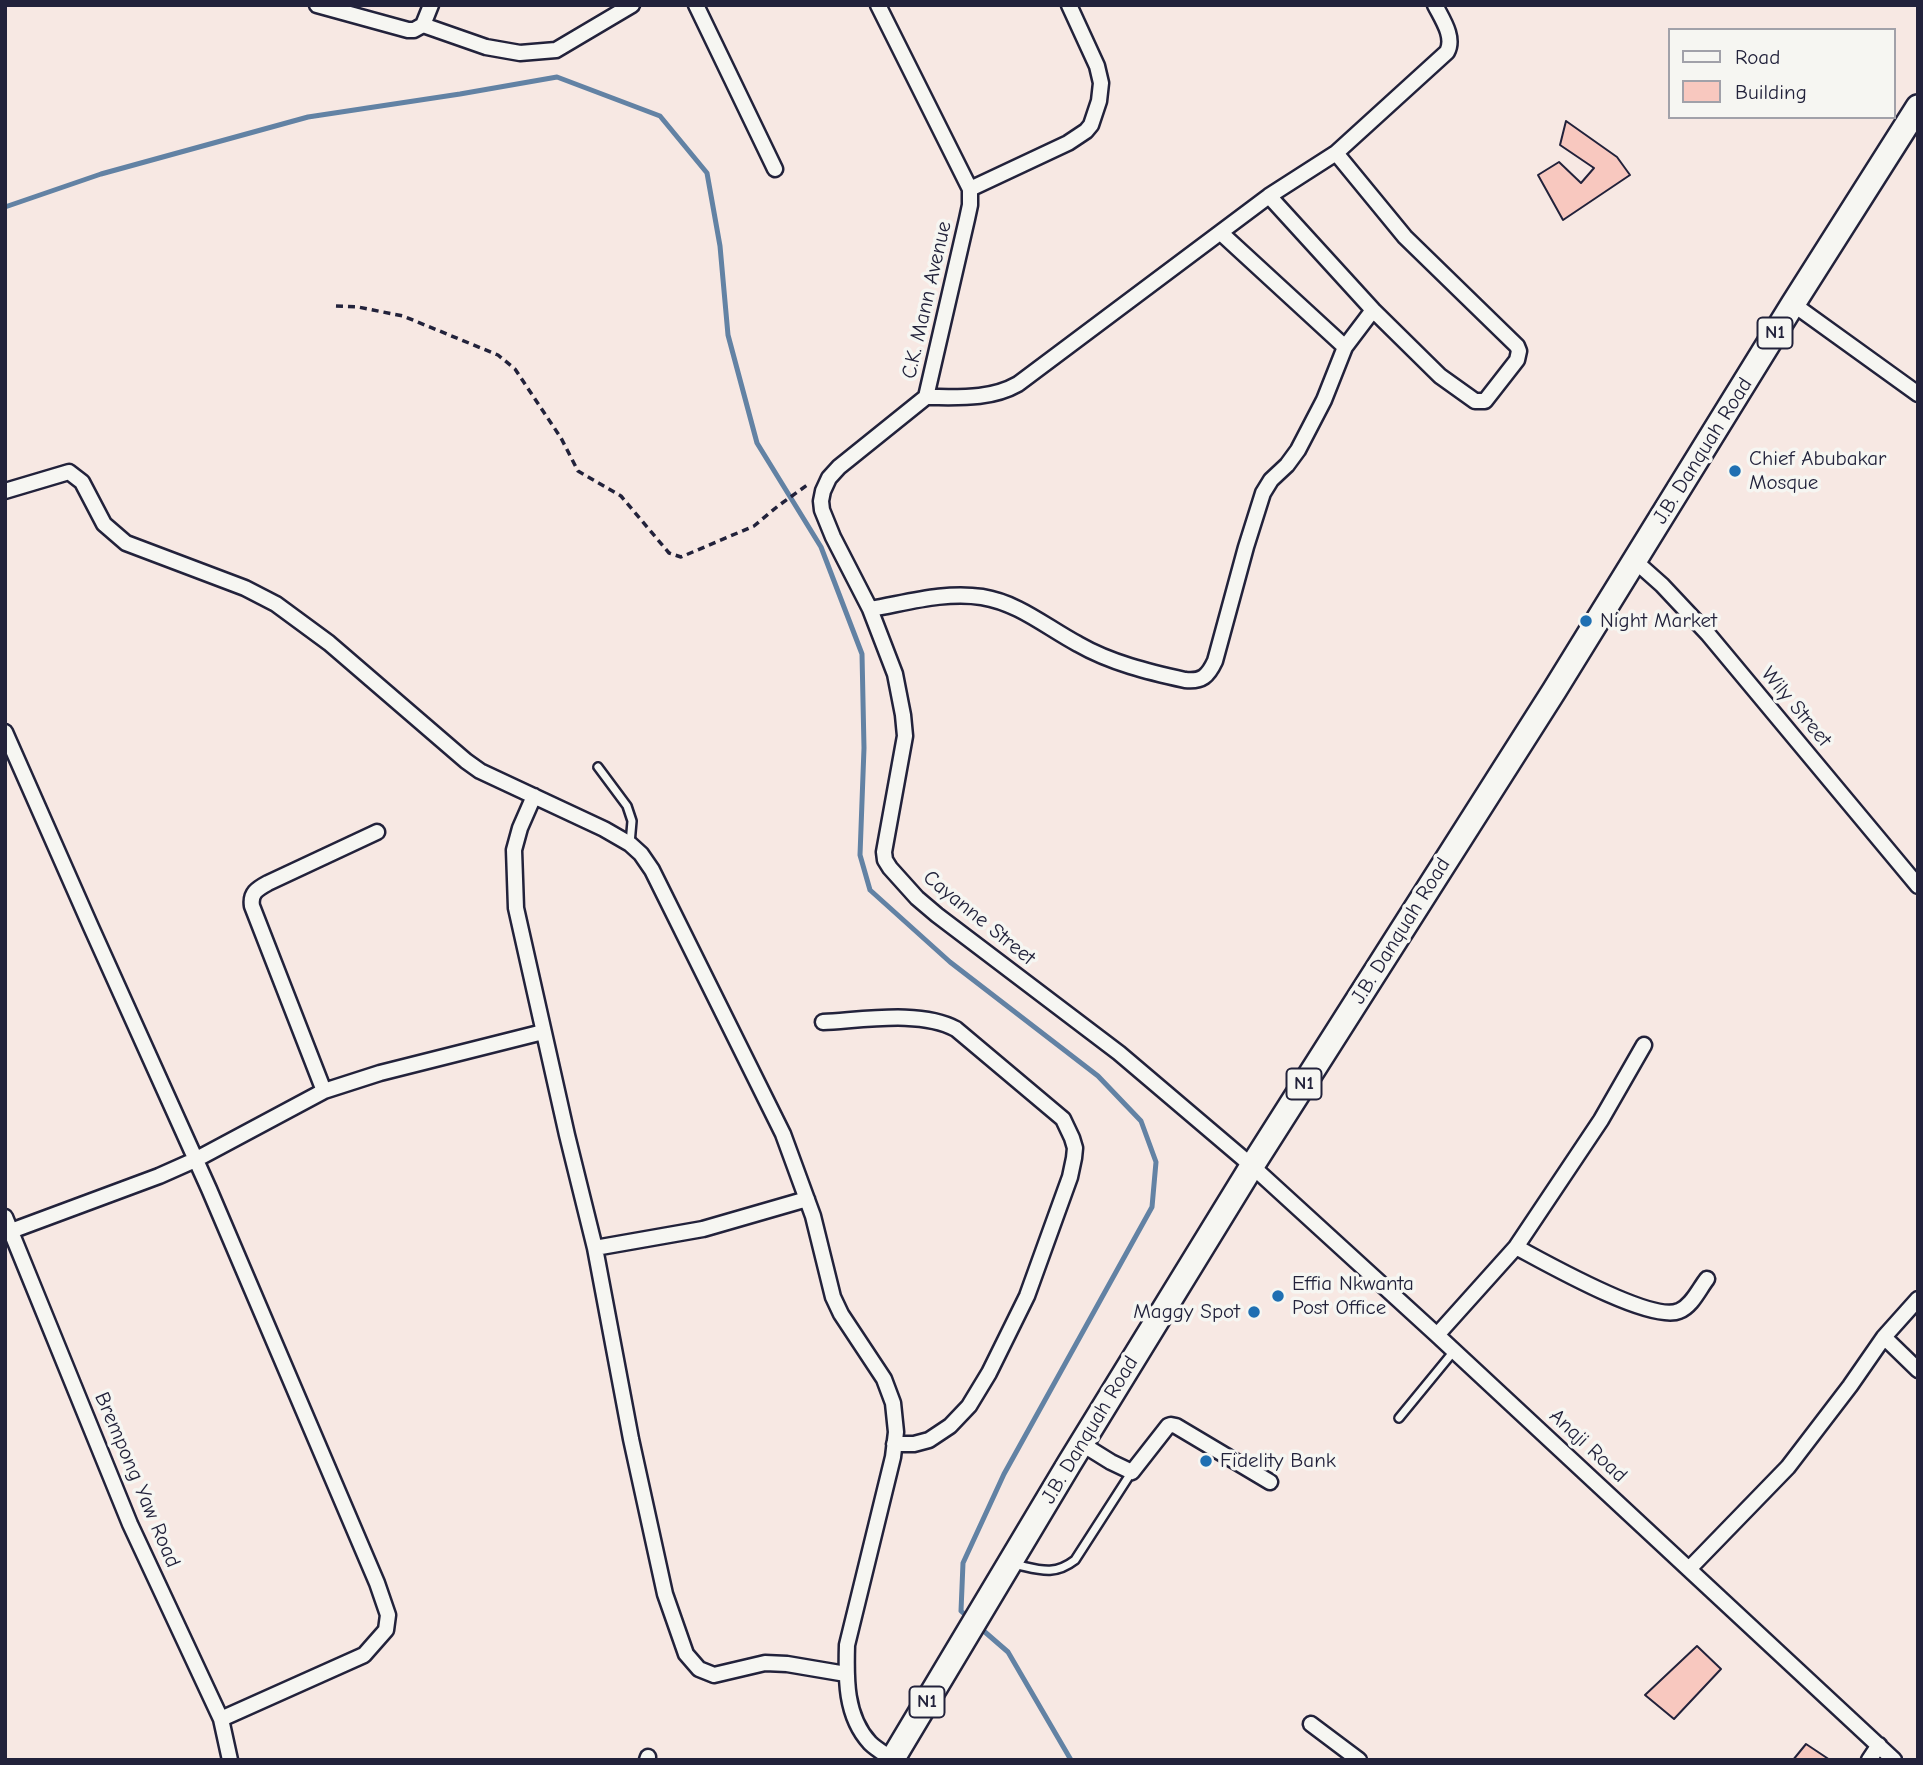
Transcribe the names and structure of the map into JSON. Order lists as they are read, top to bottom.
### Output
{
  "streets": {
    "highway": ["N1", "J.B. Danquah Road"],
    "street": [
      "C.K. Mann Avenue",
      "Wily Street",
      "Cayanne Street",
      "Anaji Road",
      "Brempong Yaw Road"
    ]
  },
  "crossings": [
    ["C.K. Mann Avenue", "Cayanne Street"],
    ["J.B. Danquah Road", "Wily Street"],
    ["J.B. Danquah Road", "Cayanne Street"],
    ["J.B. Danquah Road", "Anaji Road"],
    ["Cayanne Street", "Anaji Road"]
  ],
  "places": [
    "Chief Abubakar Mosque",
    "Night Market",
    "Effia Nkwanta Post Office",
    "Maggy Spot",
    "Fidelity Bank"
  ],
  "legend": ["Road", "Building"]
}
